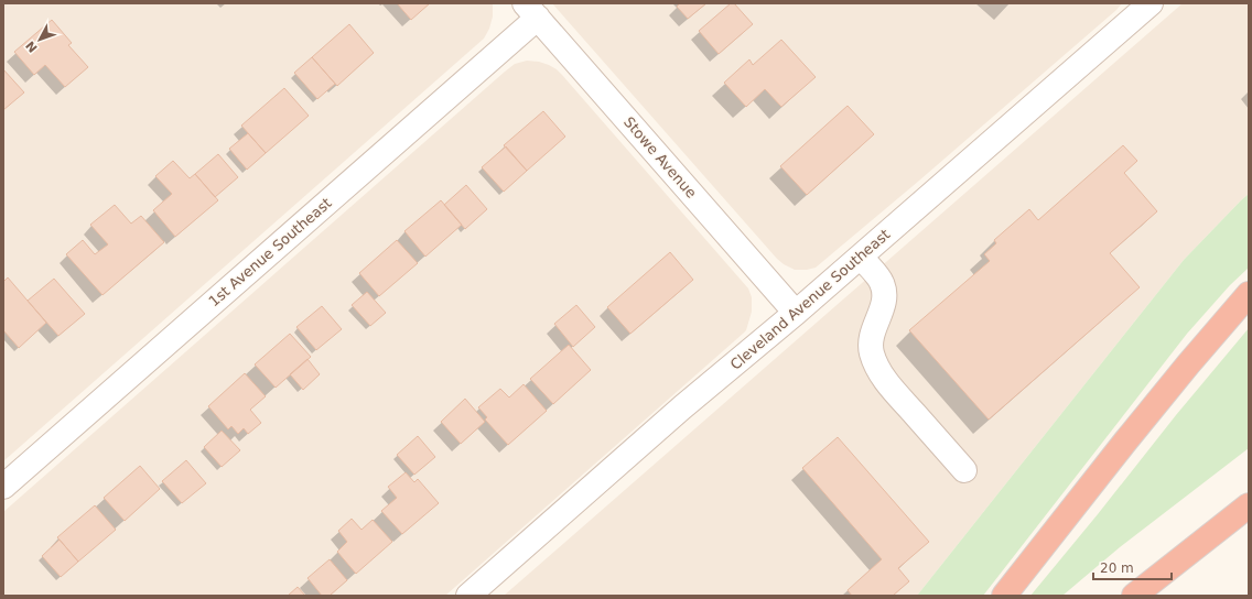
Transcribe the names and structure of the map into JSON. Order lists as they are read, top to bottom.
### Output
{
  "streets": {
    "street": ["Stowe Avenue", "1st Avenue Southeast", "Cleveland Avenue Southeast"]
  },
  "crossings": [
    ["Stowe Avenue", "1st Avenue Southeast"],
    ["Stowe Avenue", "Cleveland Avenue Southeast"]
  ],
  "scale_bar": "20 m",
  "north": "bottom left"
}
